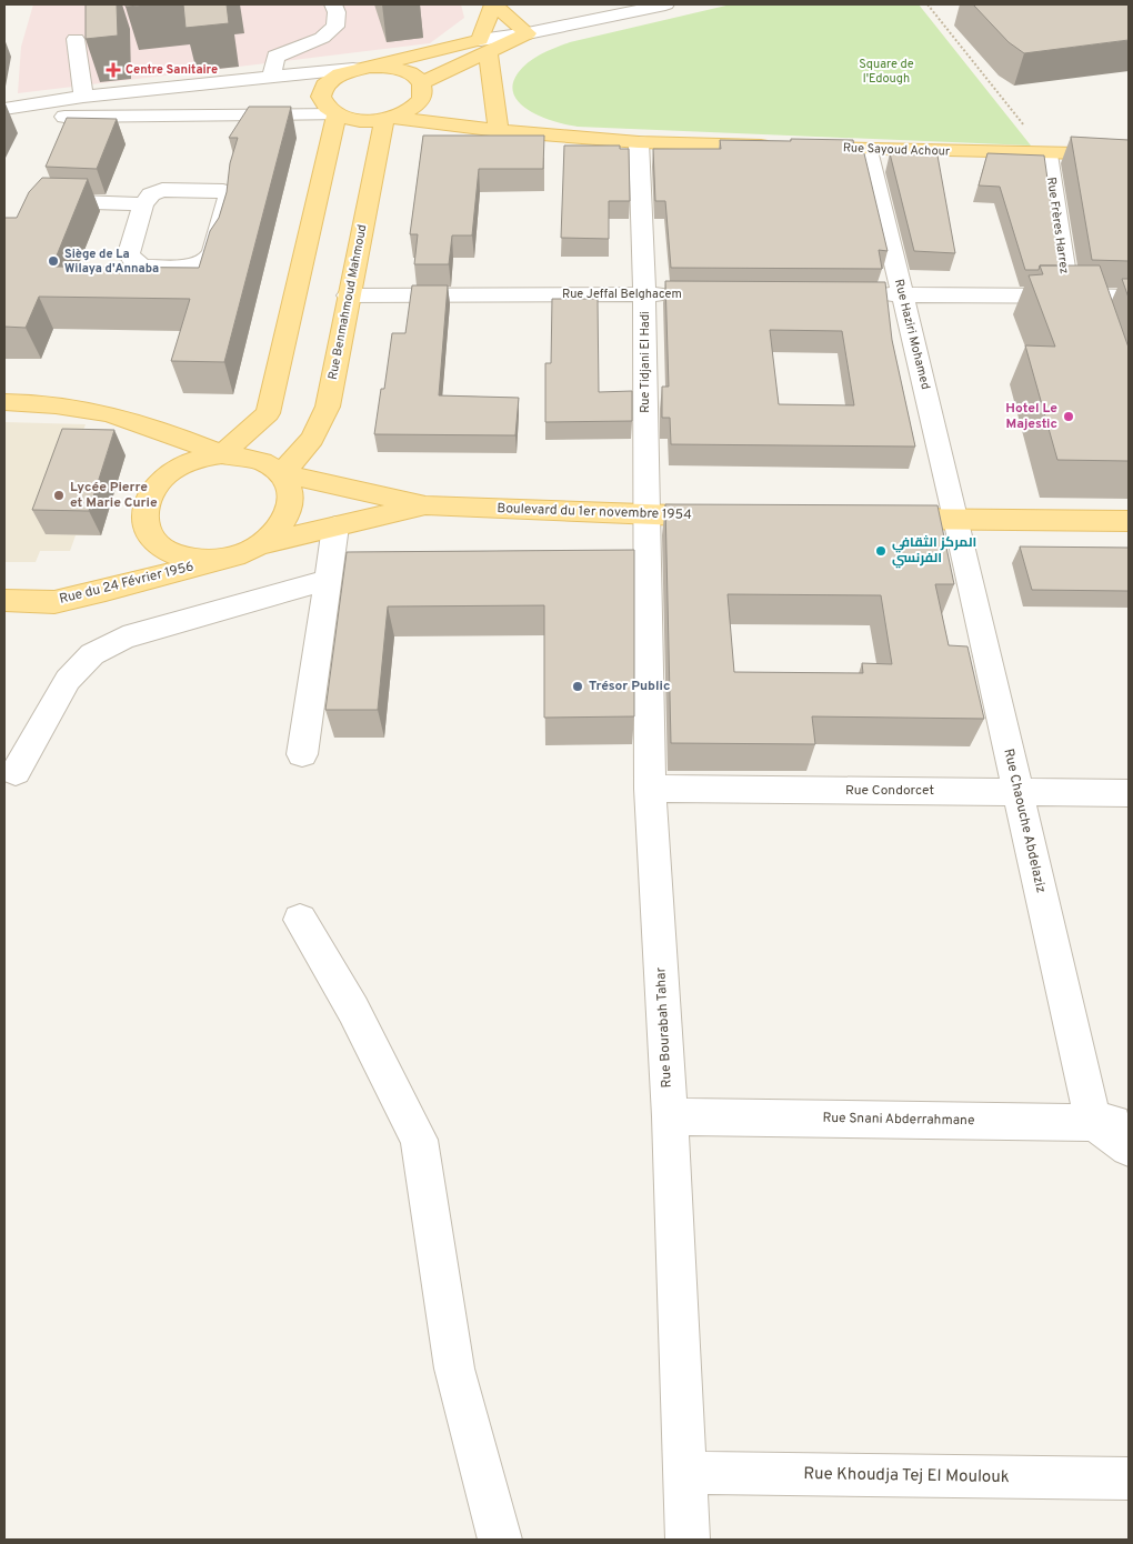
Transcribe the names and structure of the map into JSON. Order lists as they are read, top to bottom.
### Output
{
  "streets": {
    "main road": [
      "Rue Sayoud Achour",
      "Rue Benmahmoud Mahmoud",
      "Boulevard du 1er novembre 1954",
      "Rue du 24 Février 1956"
    ],
    "street": [
      "Rue Frères Harrez",
      "Rue Jeffal Belghacem",
      "Rue Haziri Mohamed",
      "Rue Tidjani El Hadi",
      "Rue Condorcet",
      "Rue Chaouche Abdelaziz",
      "Rue Bourabah Tahar",
      "Rue Snani Abderrahmane",
      "Rue Khoudja Tej El Moulouk"
    ]
  },
  "crossings": [
    ["Rue Sayoud Achour", "Rue Frères Harrez"],
    ["Rue Sayoud Achour", "Rue Benmahmoud Mahmoud"],
    ["Rue Sayoud Achour", "Rue Haziri Mohamed"],
    ["Rue Sayoud Achour", "Rue Tidjani El Hadi"],
    ["Rue Jeffal Belghacem", "Rue Benmahmoud Mahmoud"],
    ["Rue Jeffal Belghacem", "Rue Tidjani El Hadi"],
    ["Rue Benmahmoud Mahmoud", "Rue du 24 Février 1956"],
    ["Rue Haziri Mohamed", "Rue Chaouche Abdelaziz"],
    ["Rue Tidjani El Hadi", "Boulevard du 1er novembre 1954"],
    ["Rue Tidjani El Hadi", "Rue Bourabah Tahar"],
    ["Boulevard du 1er novembre 1954", "Rue Bourabah Tahar"],
    ["Rue Condorcet", "Rue Chaouche Abdelaziz"],
    ["Rue Condorcet", "Rue Bourabah Tahar"],
    ["Rue Chaouche Abdelaziz", "Rue Snani Abderrahmane"],
    ["Rue Bourabah Tahar", "Rue Snani Abderrahmane"],
    ["Rue Bourabah Tahar", "Rue Khoudja Tej El Moulouk"]
  ],
  "parks": ["Square de l'Edough"],
  "places": {
    "health": ["Centre Sanitaire"],
    "other": [
      "Siège de La Wilaya d'Annaba",
      "Hotel Le Majestic",
      "Lycée Pierre et Marie Curie",
      "المركز الثقافي الفرنسي",
      "Trésor Public"
    ]
  }
}
